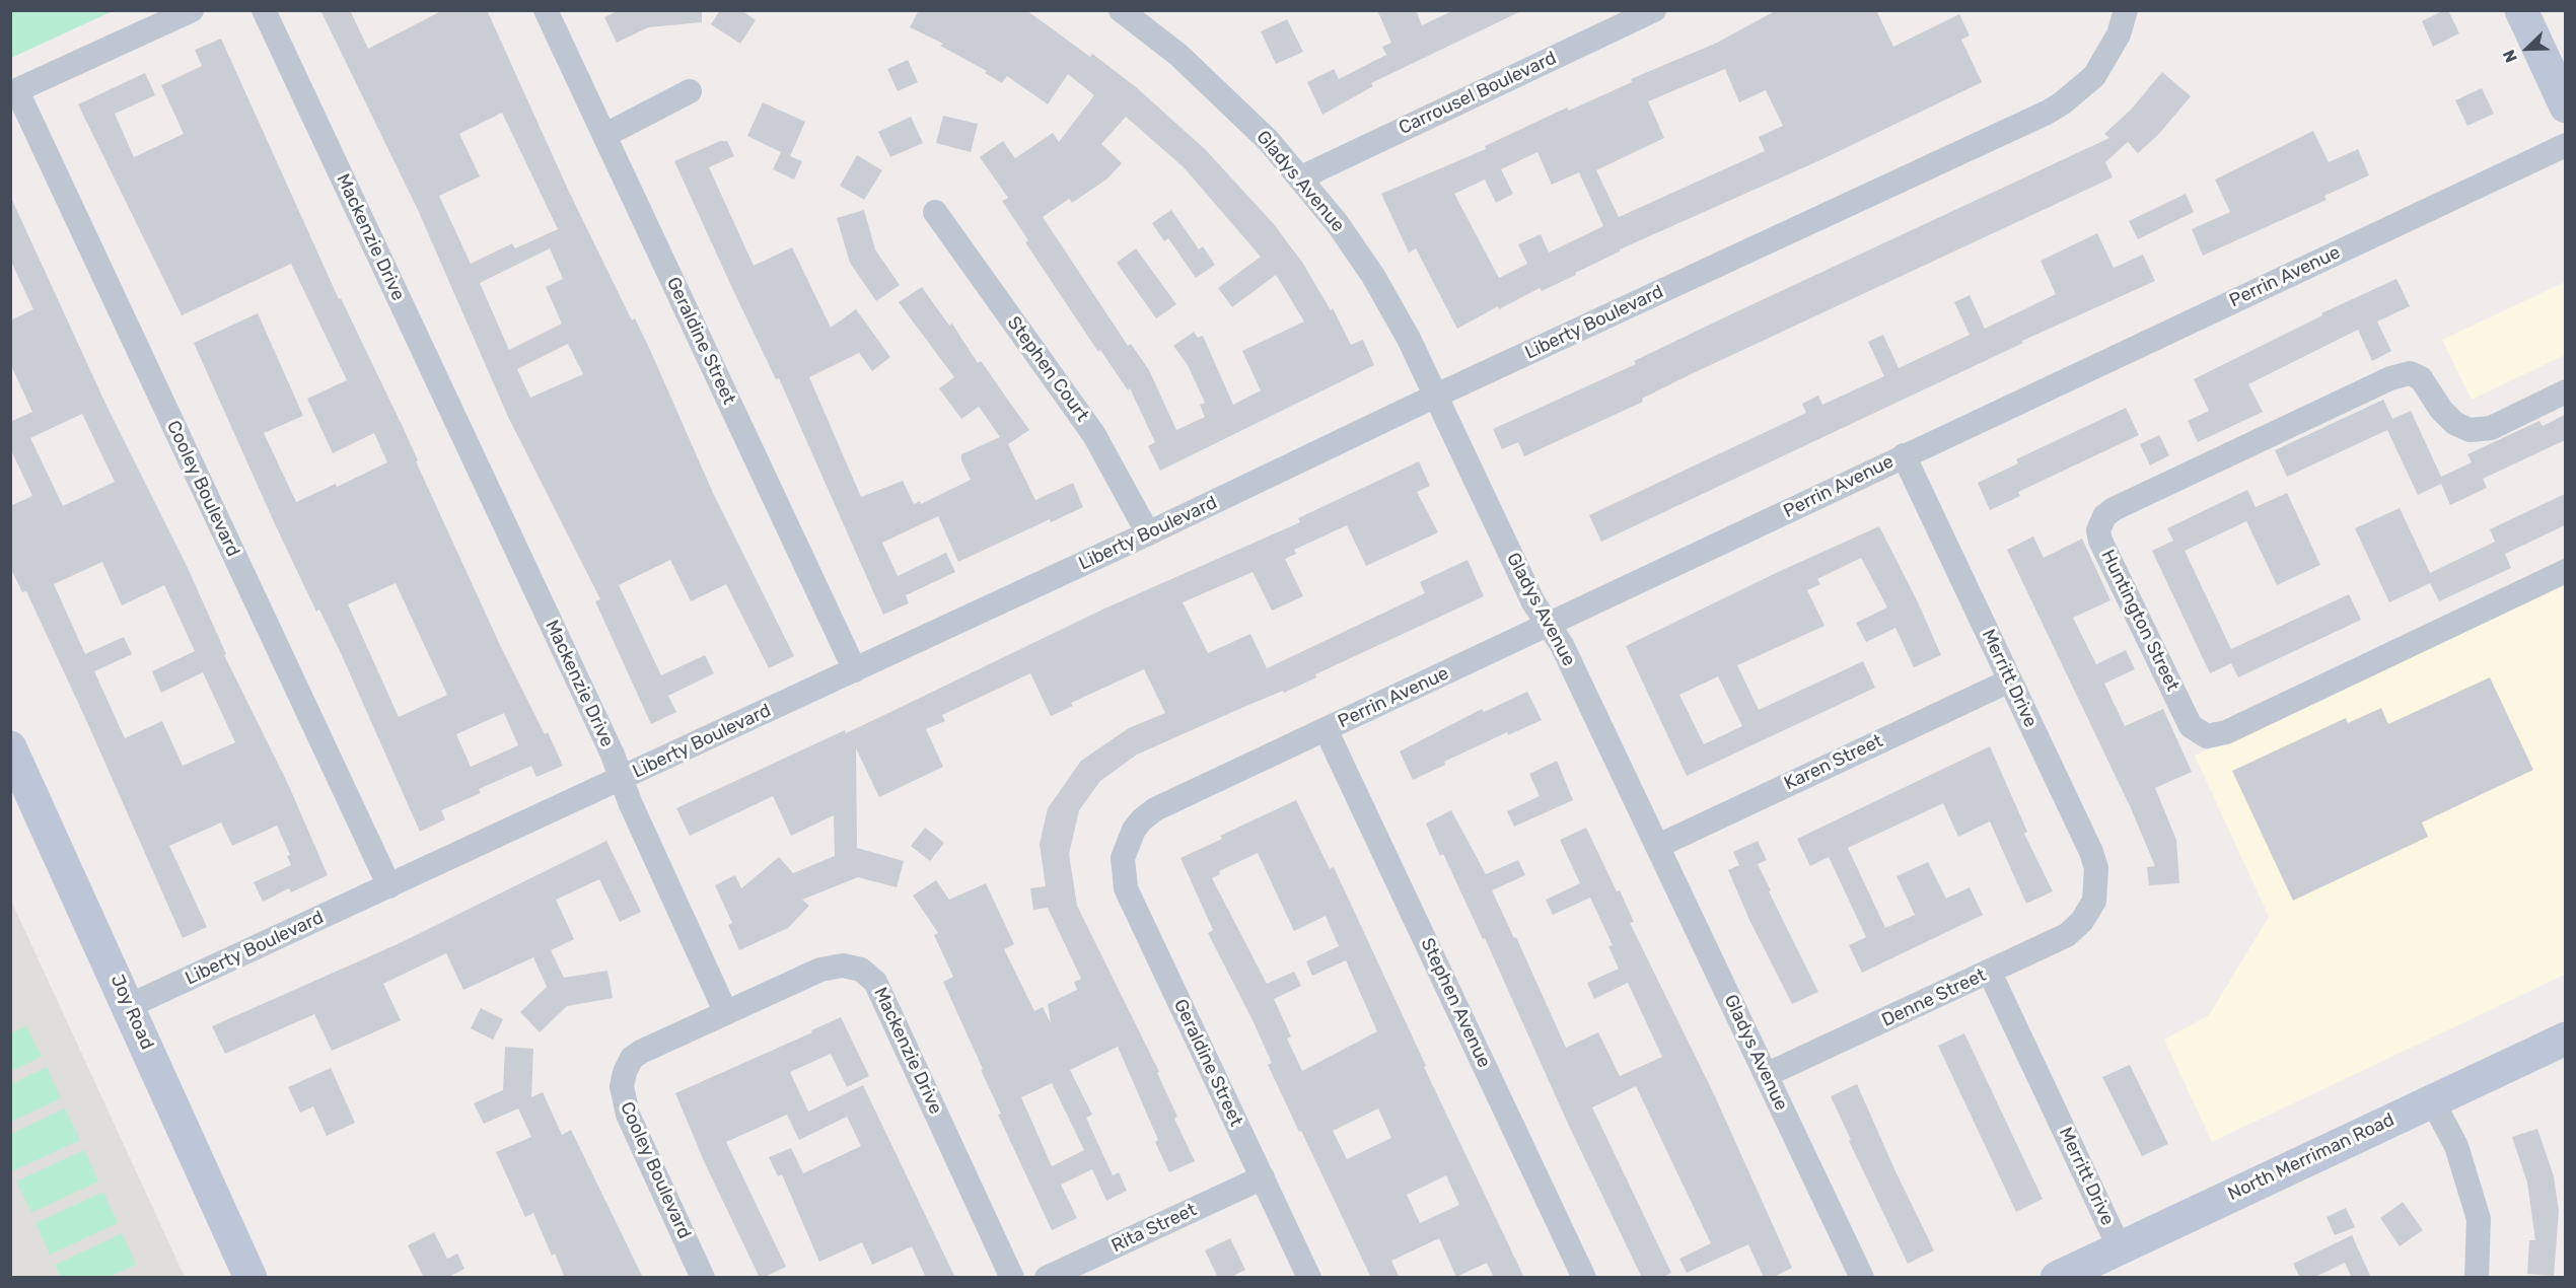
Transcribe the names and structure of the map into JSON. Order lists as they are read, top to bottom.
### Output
{
  "streets": {
    "street": [
      "Carrousel Boulevard",
      "Gladys Avenue",
      "Mackenzie Drive",
      "Perrin Avenue",
      "Liberty Boulevard",
      "Geraldine Street",
      "Stephen Court",
      "Cooley Boulevard",
      "Huntington Street",
      "Merritt Drive",
      "Karen Street",
      "Denne Street",
      "Stephen Avenue",
      "Joy Road",
      "North Merriman Road",
      "Rita Street"
    ]
  },
  "crossings": [
    ["Carrousel Boulevard", "Gladys Avenue"],
    ["Gladys Avenue", "Perrin Avenue"],
    ["Gladys Avenue", "Liberty Boulevard"],
    ["Gladys Avenue", "Karen Street"],
    ["Gladys Avenue", "Denne Street"],
    ["Mackenzie Drive", "Liberty Boulevard"],
    ["Mackenzie Drive", "Cooley Boulevard"],
    ["Perrin Avenue", "Geraldine Street"],
    ["Perrin Avenue", "Merritt Drive"],
    ["Perrin Avenue", "Stephen Avenue"],
    ["Liberty Boulevard", "Geraldine Street"],
    ["Liberty Boulevard", "Stephen Court"],
    ["Liberty Boulevard", "Cooley Boulevard"],
    ["Liberty Boulevard", "Joy Road"],
    ["Geraldine Street", "Rita Street"],
    ["Merritt Drive", "Karen Street"],
    ["Merritt Drive", "Denne Street"],
    ["Merritt Drive", "North Merriman Road"]
  ],
  "north": "bottom left"
}
